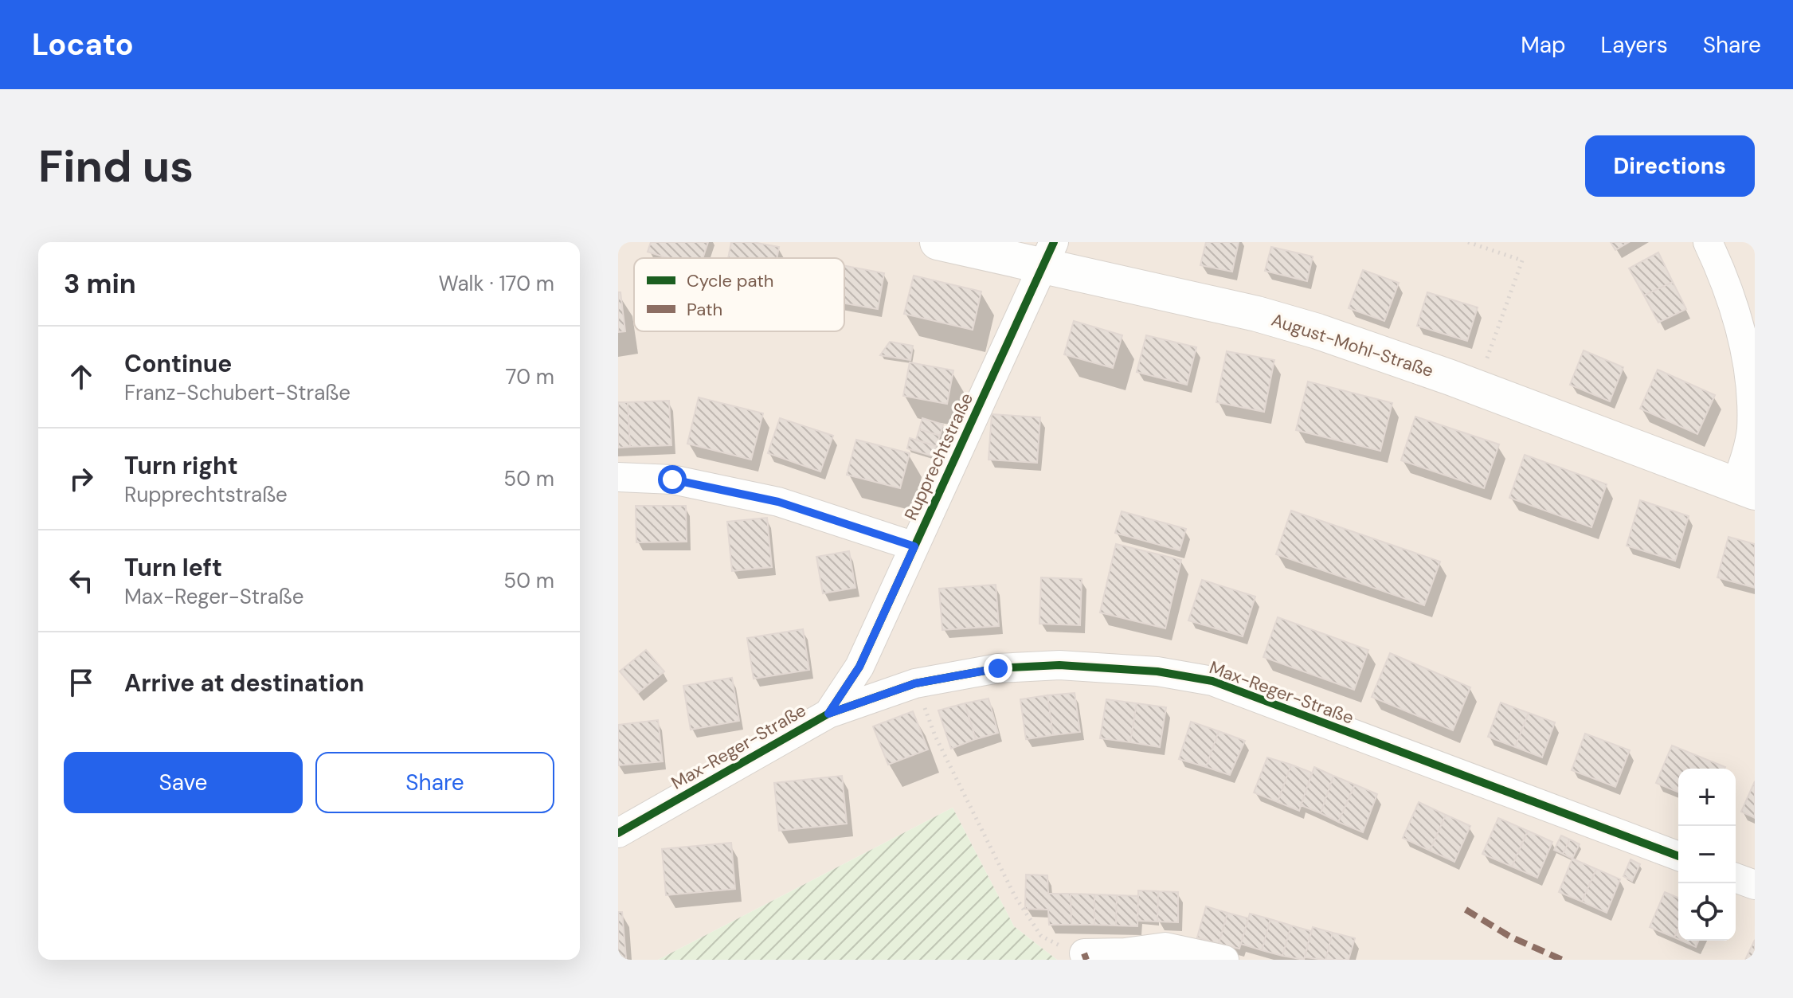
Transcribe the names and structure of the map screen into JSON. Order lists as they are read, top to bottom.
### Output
{
  "streets": {
    "main road": ["August-Mohl-Straße"],
    "street": ["Rupprechtstraße", "Max-Reger-Straße"]
  },
  "crossings": [
    ["August-Mohl-Straße", "Rupprechtstraße"],
    ["Rupprechtstraße", "Max-Reger-Straße"]
  ],
  "legend": ["Cycle path", "Path"],
  "page": {
    "header": "Locato",
    "nav": ["Map", "Layers", "Share"],
    "buttons": [
      "Directions",
      ["Save", "Share"]
    ],
    "title": "Find us",
    "heading": ["3 min", "Walk · 170 m"],
    "list": [
      ["Continue", "Franz-Schubert-Straße", "70 m"],
      ["Turn right", "Rupprechtstraße", "50 m"],
      ["Turn left", "Max-Reger-Straße", "50 m"],
      "Arrive at destination"
    ],
    "map_buttons": ["+", "−"]
  }
}
